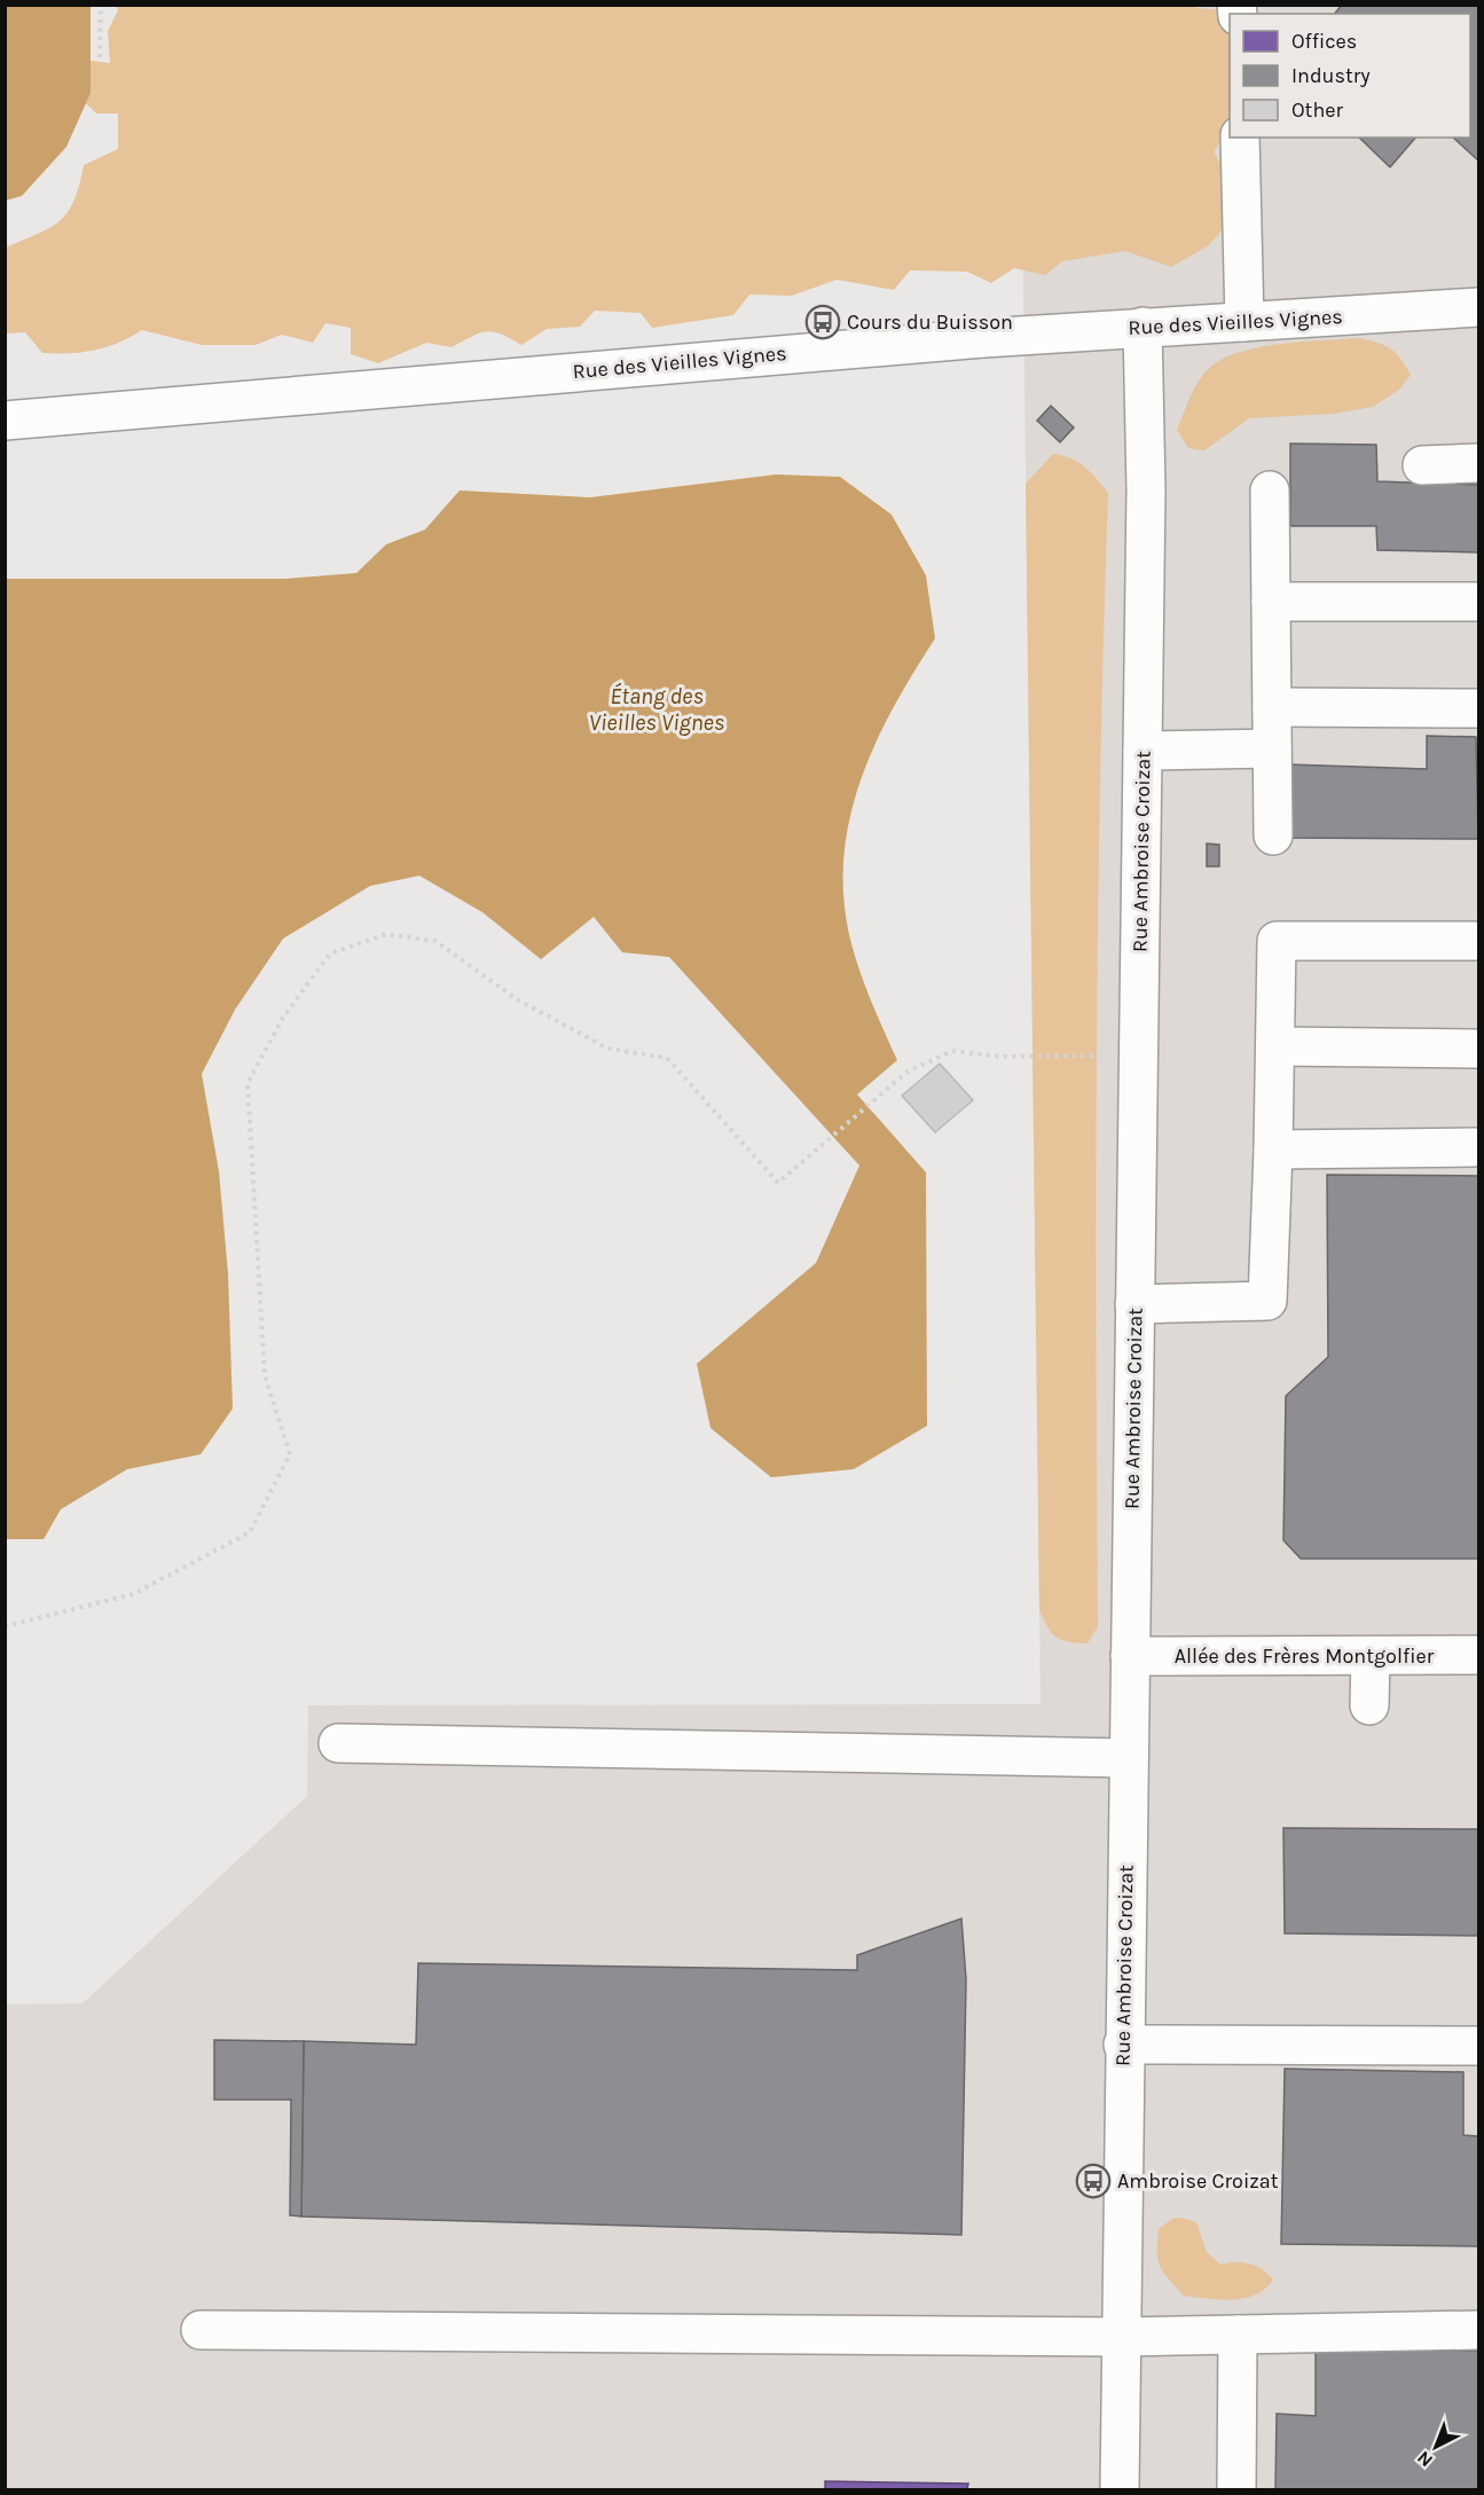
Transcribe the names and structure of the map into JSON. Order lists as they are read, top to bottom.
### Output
{
  "streets": {
    "street": ["Rue des Vieilles Vignes", "Rue Ambroise Croizat", "Allée des Frères Montgolfier"]
  },
  "crossings": [
    ["Rue des Vieilles Vignes", "Rue Ambroise Croizat"],
    ["Rue Ambroise Croizat", "Allée des Frères Montgolfier"]
  ],
  "water": ["Étang des Vieilles Vignes"],
  "places": {
    "bus stop": ["Cours du Buisson", "Ambroise Croizat"]
  },
  "legend": ["Offices", "Industry", "Other"],
  "north": "bottom left"
}
